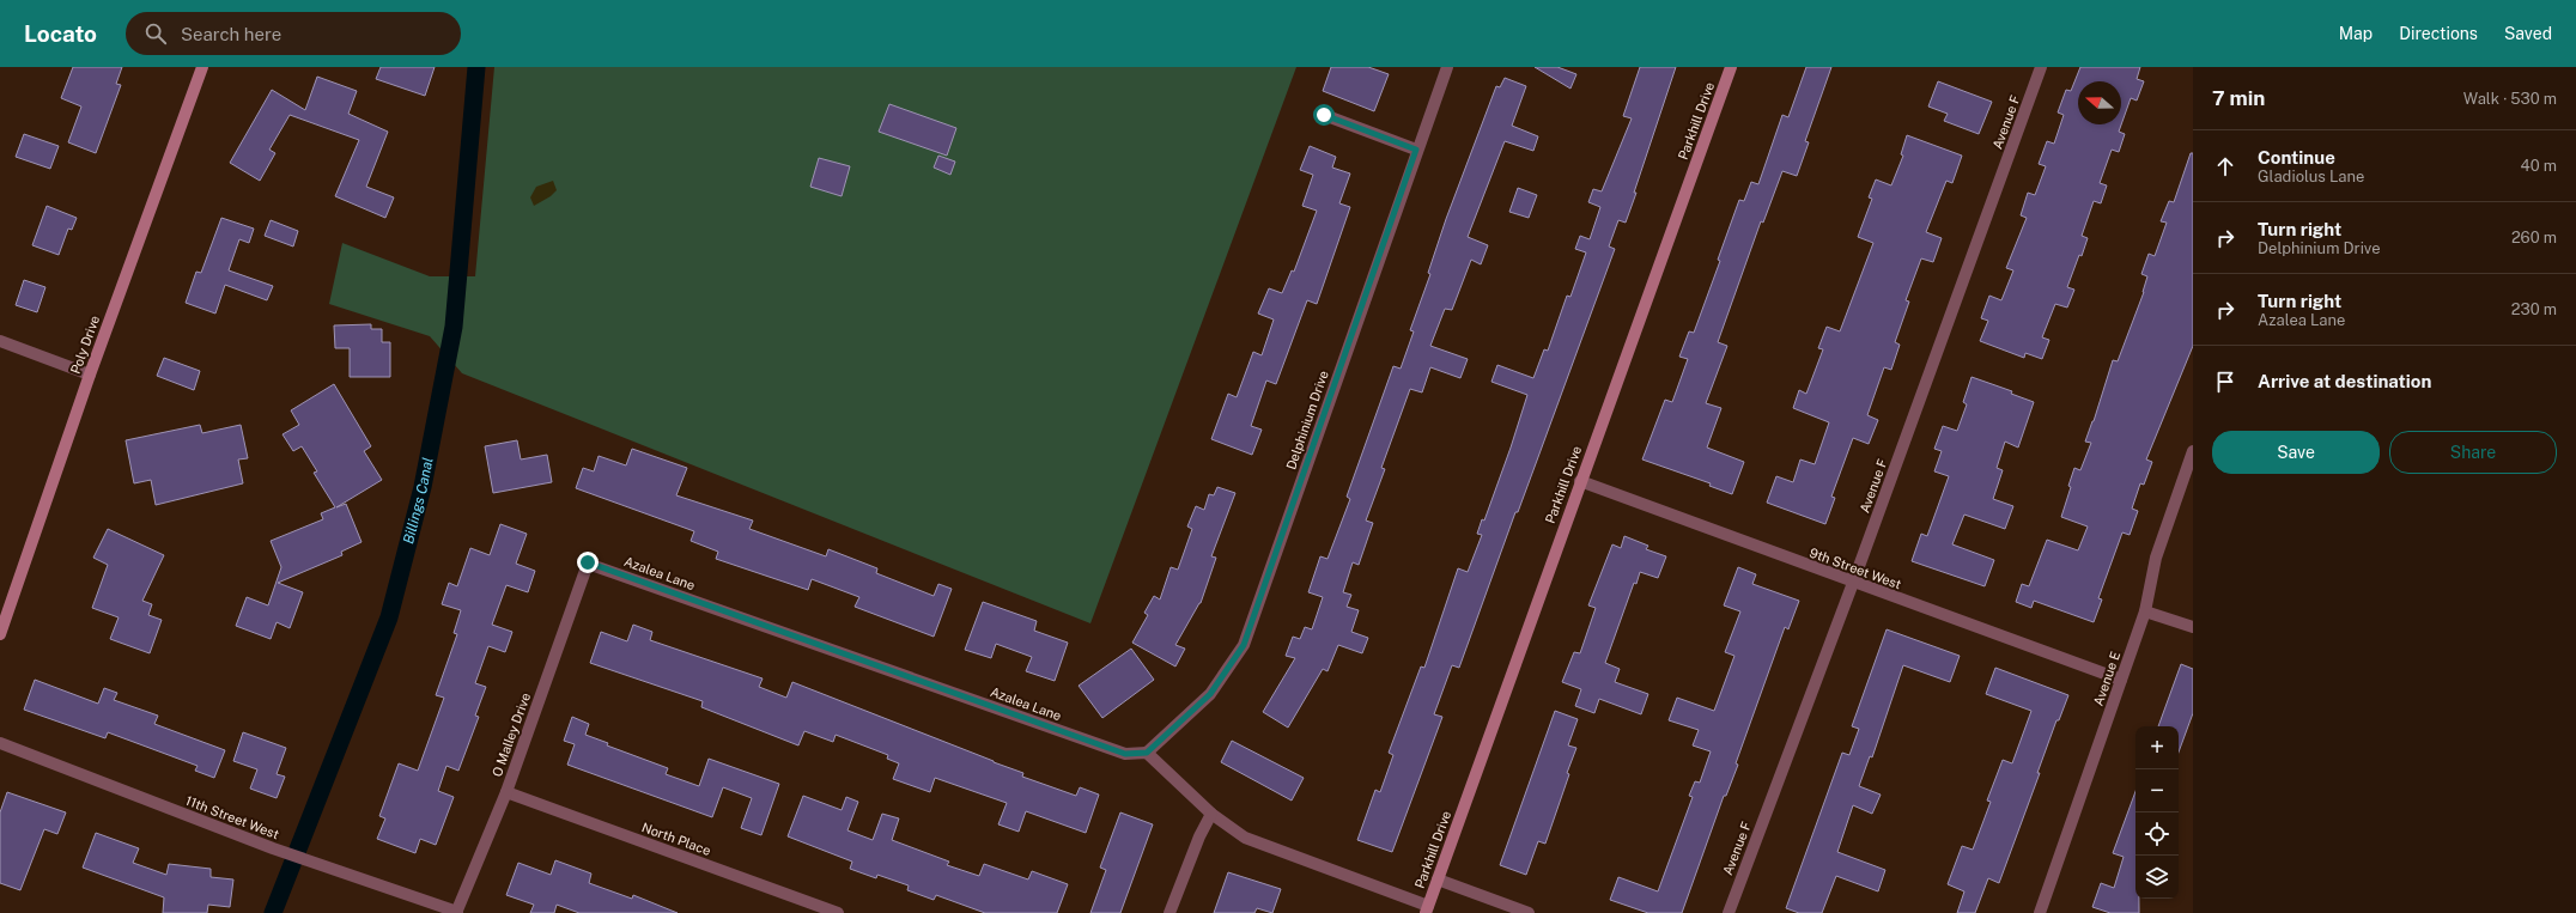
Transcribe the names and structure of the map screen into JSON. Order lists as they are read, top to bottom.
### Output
{
  "streets": {
    "street": [
      "Parkhill Drive",
      "Avenue F",
      "Poly Drive",
      "Delphinium Drive",
      "9th Street West",
      "Azalea Lane",
      "Avenue E",
      "O Malley Drive",
      "11th Street West",
      "North Place"
    ]
  },
  "crossings": [
    ["Parkhill Drive", "9th Street West"],
    ["Avenue F", "9th Street West"],
    ["Delphinium Drive", "Azalea Lane"],
    ["9th Street West", "Avenue E"],
    ["Azalea Lane", "O Malley Drive"],
    ["O Malley Drive", "11th Street West"],
    ["O Malley Drive", "North Place"]
  ],
  "water": ["Billings Canal"],
  "north": "left",
  "page": {
    "header": "Locato",
    "search": "Search here",
    "nav": ["Map", "Directions", "Saved"],
    "heading": ["7 min", "Walk · 530 m"],
    "list": [
      ["Continue", "Gladiolus Lane", "40 m"],
      ["Turn right", "Delphinium Drive", "260 m"],
      ["Turn right", "Azalea Lane", "230 m"],
      "Arrive at destination"
    ],
    "buttons": ["Save", "Share"],
    "map_buttons": ["+", "−"]
  }
}
